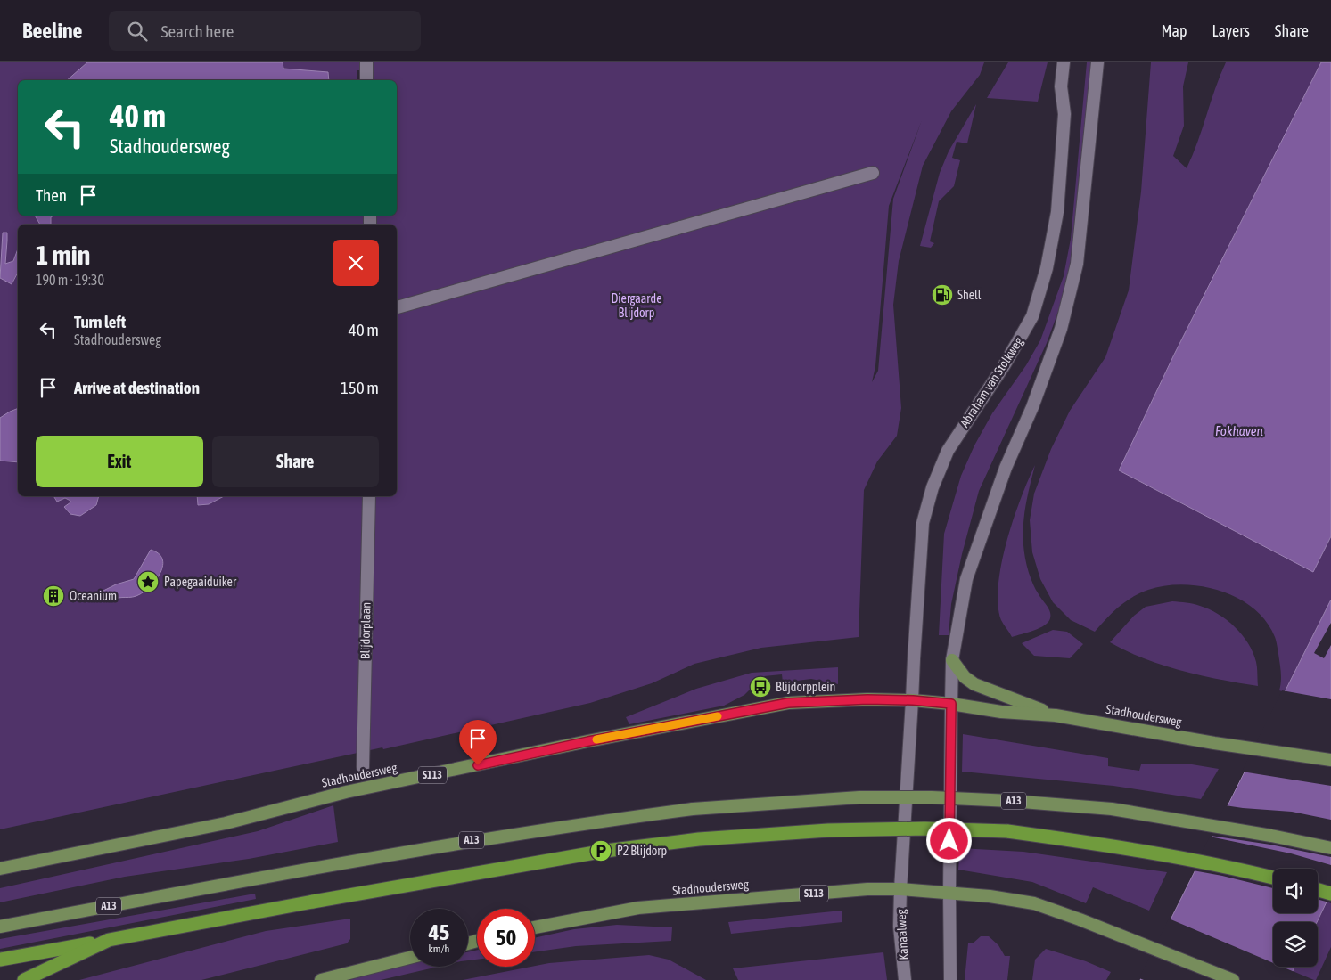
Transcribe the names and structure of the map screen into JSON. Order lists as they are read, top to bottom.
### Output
{
  "streets": {
    "main road": ["Stadhoudersweg", "S113", "A13"],
    "street": ["Abraham van Stolkweg", "Blijdorplaan", "Kanaalweg"]
  },
  "crossings": [
    ["Abraham van Stolkweg", "Stadhoudersweg"],
    ["Stadhoudersweg", "Kanaalweg"]
  ],
  "water": ["Fokhaven"],
  "parks": ["Diergaarde Blijdorp"],
  "places": {
    "fuel station": ["Shell"],
    "place": ["Papegaaiduiker"],
    "building": ["Oceanium"],
    "bus stop": ["Blijdorpplein"],
    "parking": ["P2 Blijdorp"]
  },
  "page": {
    "header": "Beeline",
    "search": "Search here",
    "nav": ["Map", "Layers", "Share"],
    "turn": ["40 m", "Stadhoudersweg"],
    "then": "Then",
    "heading": ["1 min", "190 m · 19:30"],
    "list": [
      {
        "name": "Turn left",
        "note": "Stadhoudersweg",
        "value": "40 m"
      },
      {
        "name": "Arrive at destination",
        "value": "150 m"
      }
    ],
    "buttons": ["Exit", "Share"],
    "speed": "45 km/h",
    "limit": "50"
  }
}
